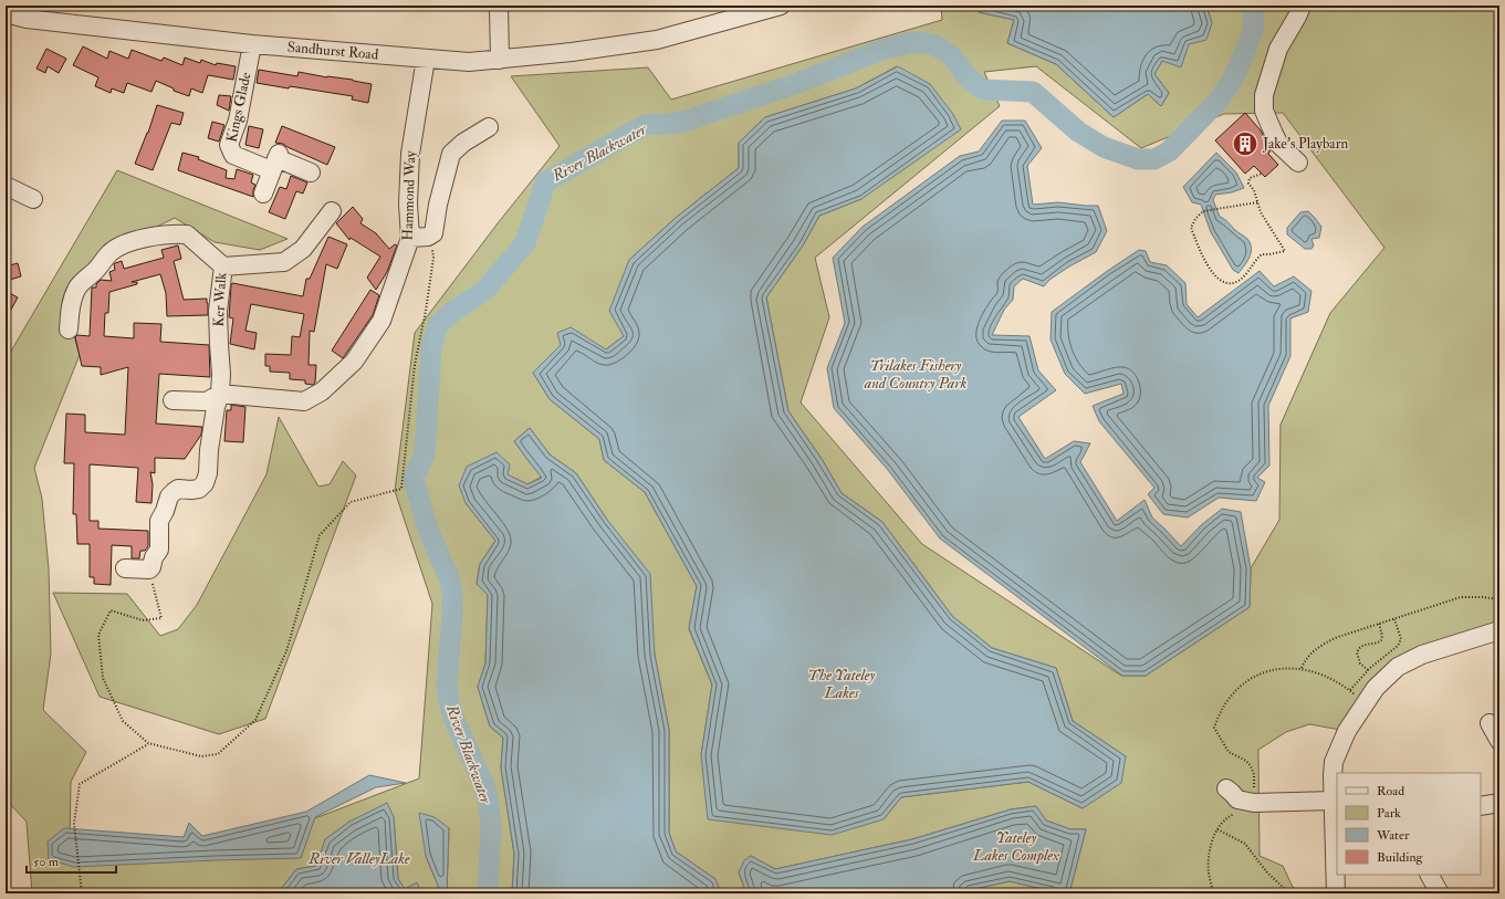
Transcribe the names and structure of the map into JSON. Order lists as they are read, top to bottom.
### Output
{
  "streets": {
    "street": [
      "Sandhurst Road",
      "Kings Glade",
      "Hammond Way",
      "Ker Walk"
    ]
  },
  "crossings": [
    ["Sandhurst Road", "Kings Glade"],
    ["Sandhurst Road", "Hammond Way"],
    ["Hammond Way", "Ker Walk"]
  ],
  "water": [
    "River Blackwater",
    "Trilakes Fishery and Country Park",
    "The Yateley Lakes",
    "Yateley Lakes Complex",
    "River ValleyLake"
  ],
  "places": {
    "building": ["Jake's Playbarn"]
  },
  "legend": [
    "Road",
    "Park",
    "Water",
    "Building"
  ],
  "scale_bar": "50 m"
}
